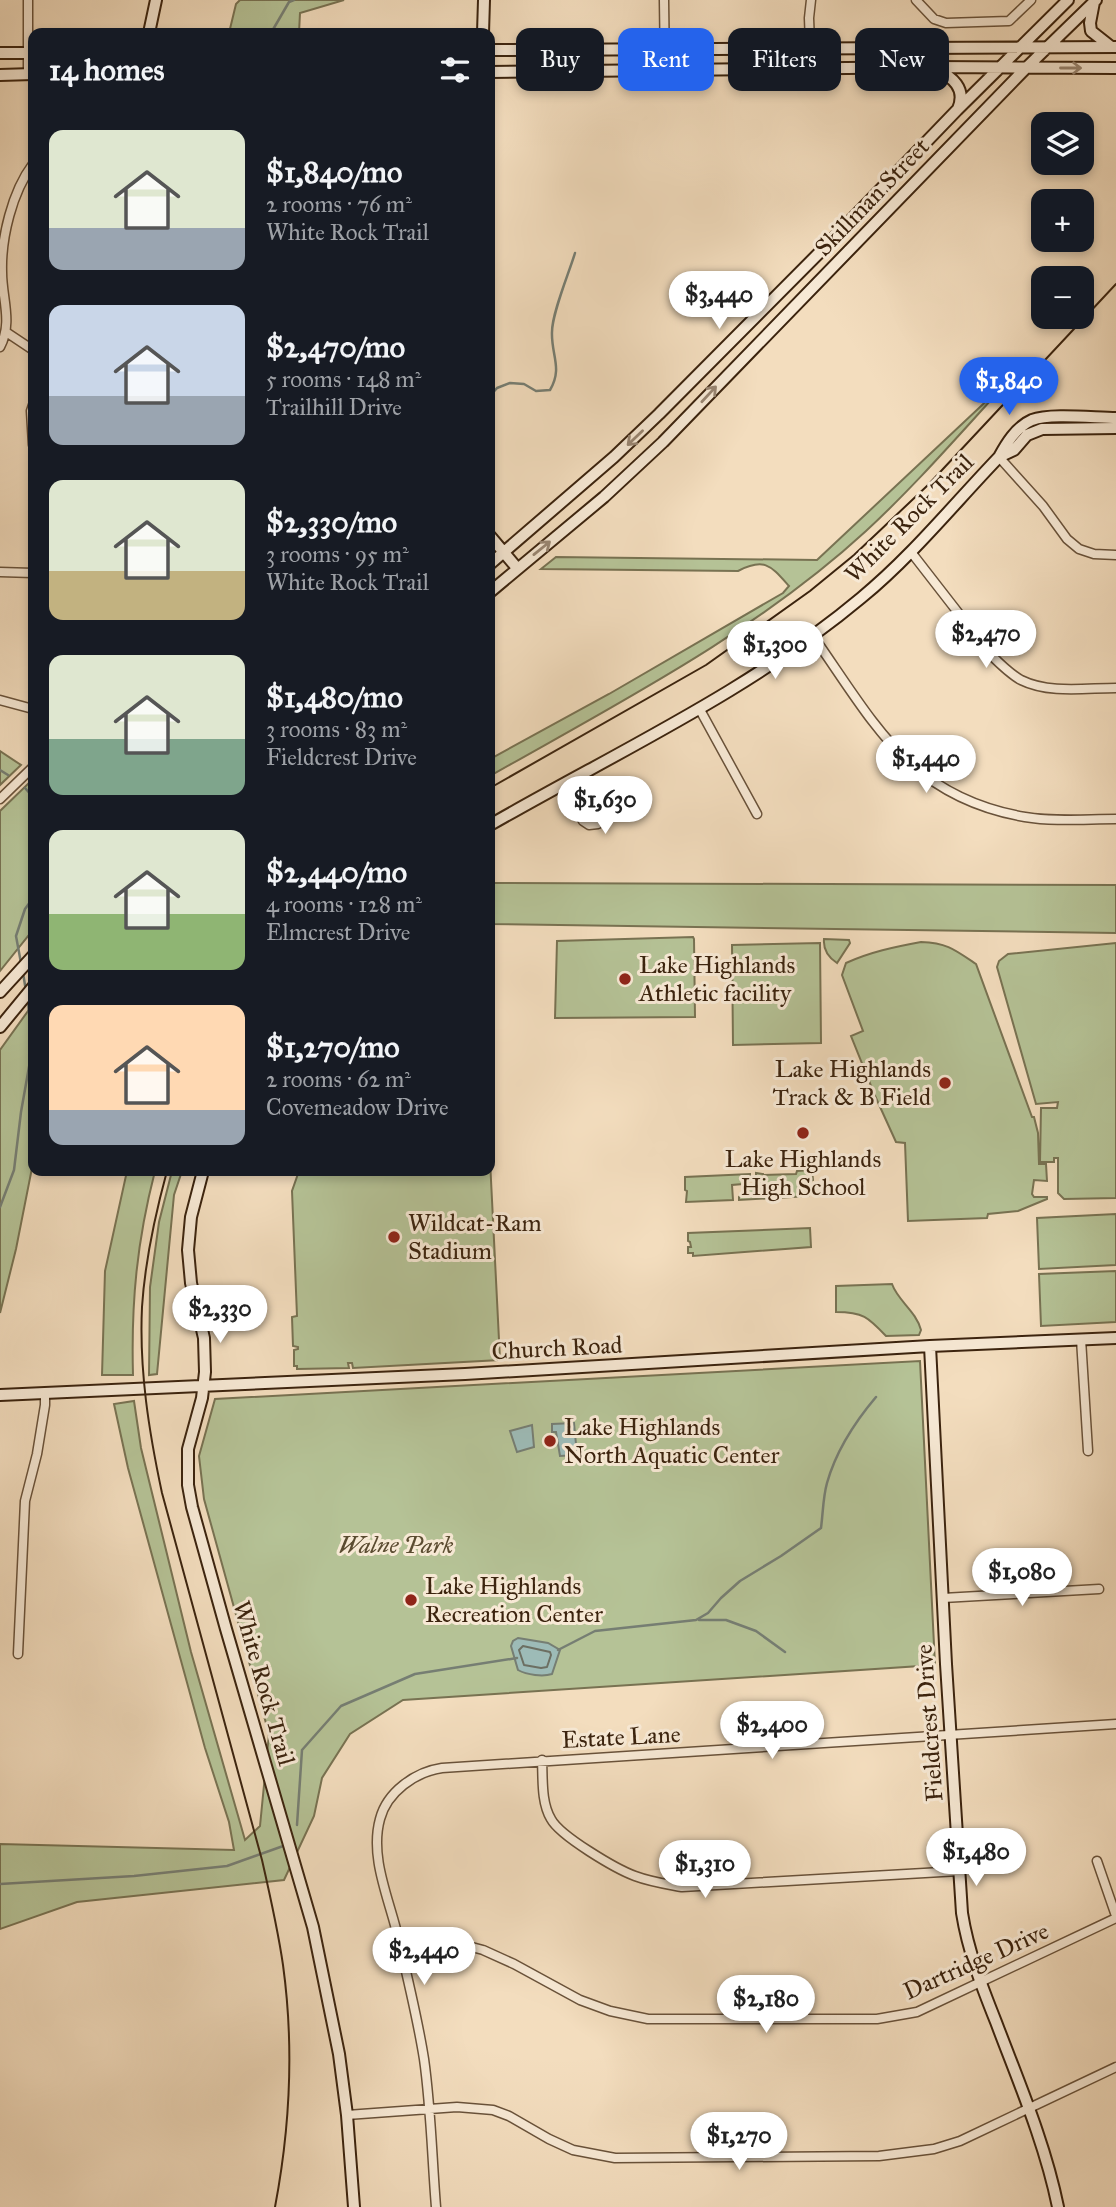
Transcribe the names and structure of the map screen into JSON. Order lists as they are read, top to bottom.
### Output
{
  "streets": {
    "street": [
      "Skillman Street",
      "White Rock Trail",
      "Church Road",
      "Fieldcrest Drive",
      "Estate Lane",
      "Dartridge Drive"
    ]
  },
  "crossings": [
    ["White Rock Trail", "Church Road"],
    ["Church Road", "Fieldcrest Drive"],
    ["Fieldcrest Drive", "Estate Lane"],
    ["Fieldcrest Drive", "Dartridge Drive"],
    ["Estate Lane", "Dartridge Drive"]
  ],
  "parks": ["Walne Park"],
  "places": [
    "Lake Highlands Athletic facility",
    "Lake Highlands Track & B Field",
    "Lake Highlands High School",
    "Wildcat-Ram Stadium",
    "Lake Highlands North Aquatic Center",
    "Lake Highlands Recreation Center"
  ],
  "page": {
    "chip": [
      "Buy",
      "Rent",
      "Filters",
      "New"
    ],
    "heading": "14 homes",
    "map_buttons": ["+", "−"],
    "list": [
      {
        "name": "$1,840/mo",
        "note": "2 rooms · 76 m² · White Rock Trail"
      },
      {
        "name": "$2,470/mo",
        "note": "5 rooms · 148 m² · Trailhill Drive"
      },
      {
        "name": "$2,330/mo",
        "note": "3 rooms · 95 m² · White Rock Trail"
      },
      {
        "name": "$1,480/mo",
        "note": "3 rooms · 83 m² · Fieldcrest Drive"
      },
      {
        "name": "$2,440/mo",
        "note": "4 rooms · 128 m² · Elmcrest Drive"
      },
      {
        "name": "$1,270/mo",
        "note": "2 rooms · 62 m² · Covemeadow Drive"
      }
    ],
    "price": [
      "$3,440",
      "$1,840",
      "$2,470",
      "$1,300",
      "$1,440",
      "$1,630",
      "$2,330",
      "$1,080",
      "$2,400",
      "$1,480",
      "$1,310",
      "$2,440",
      "$2,180",
      "$1,270"
    ]
  }
}
